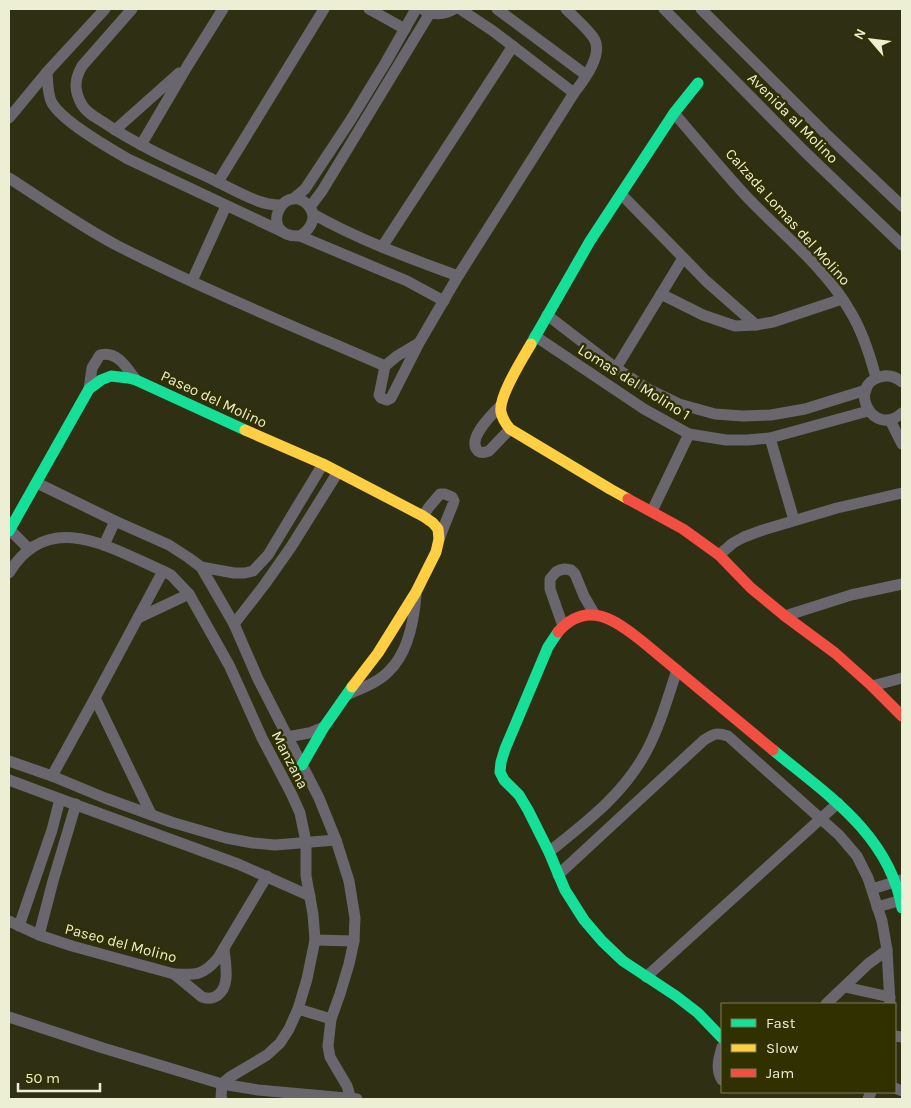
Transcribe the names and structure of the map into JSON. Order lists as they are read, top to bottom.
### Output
{
  "streets": {
    "street": [
      "Avenida al Molino",
      "Calzada Lomas del Molino",
      "Lomas del Molino 1",
      "Paseo del Molino",
      "Manzana"
    ]
  },
  "legend": ["Fast", "Slow", "Jam"],
  "scale_bar": "50 m",
  "north": "top left"
}
